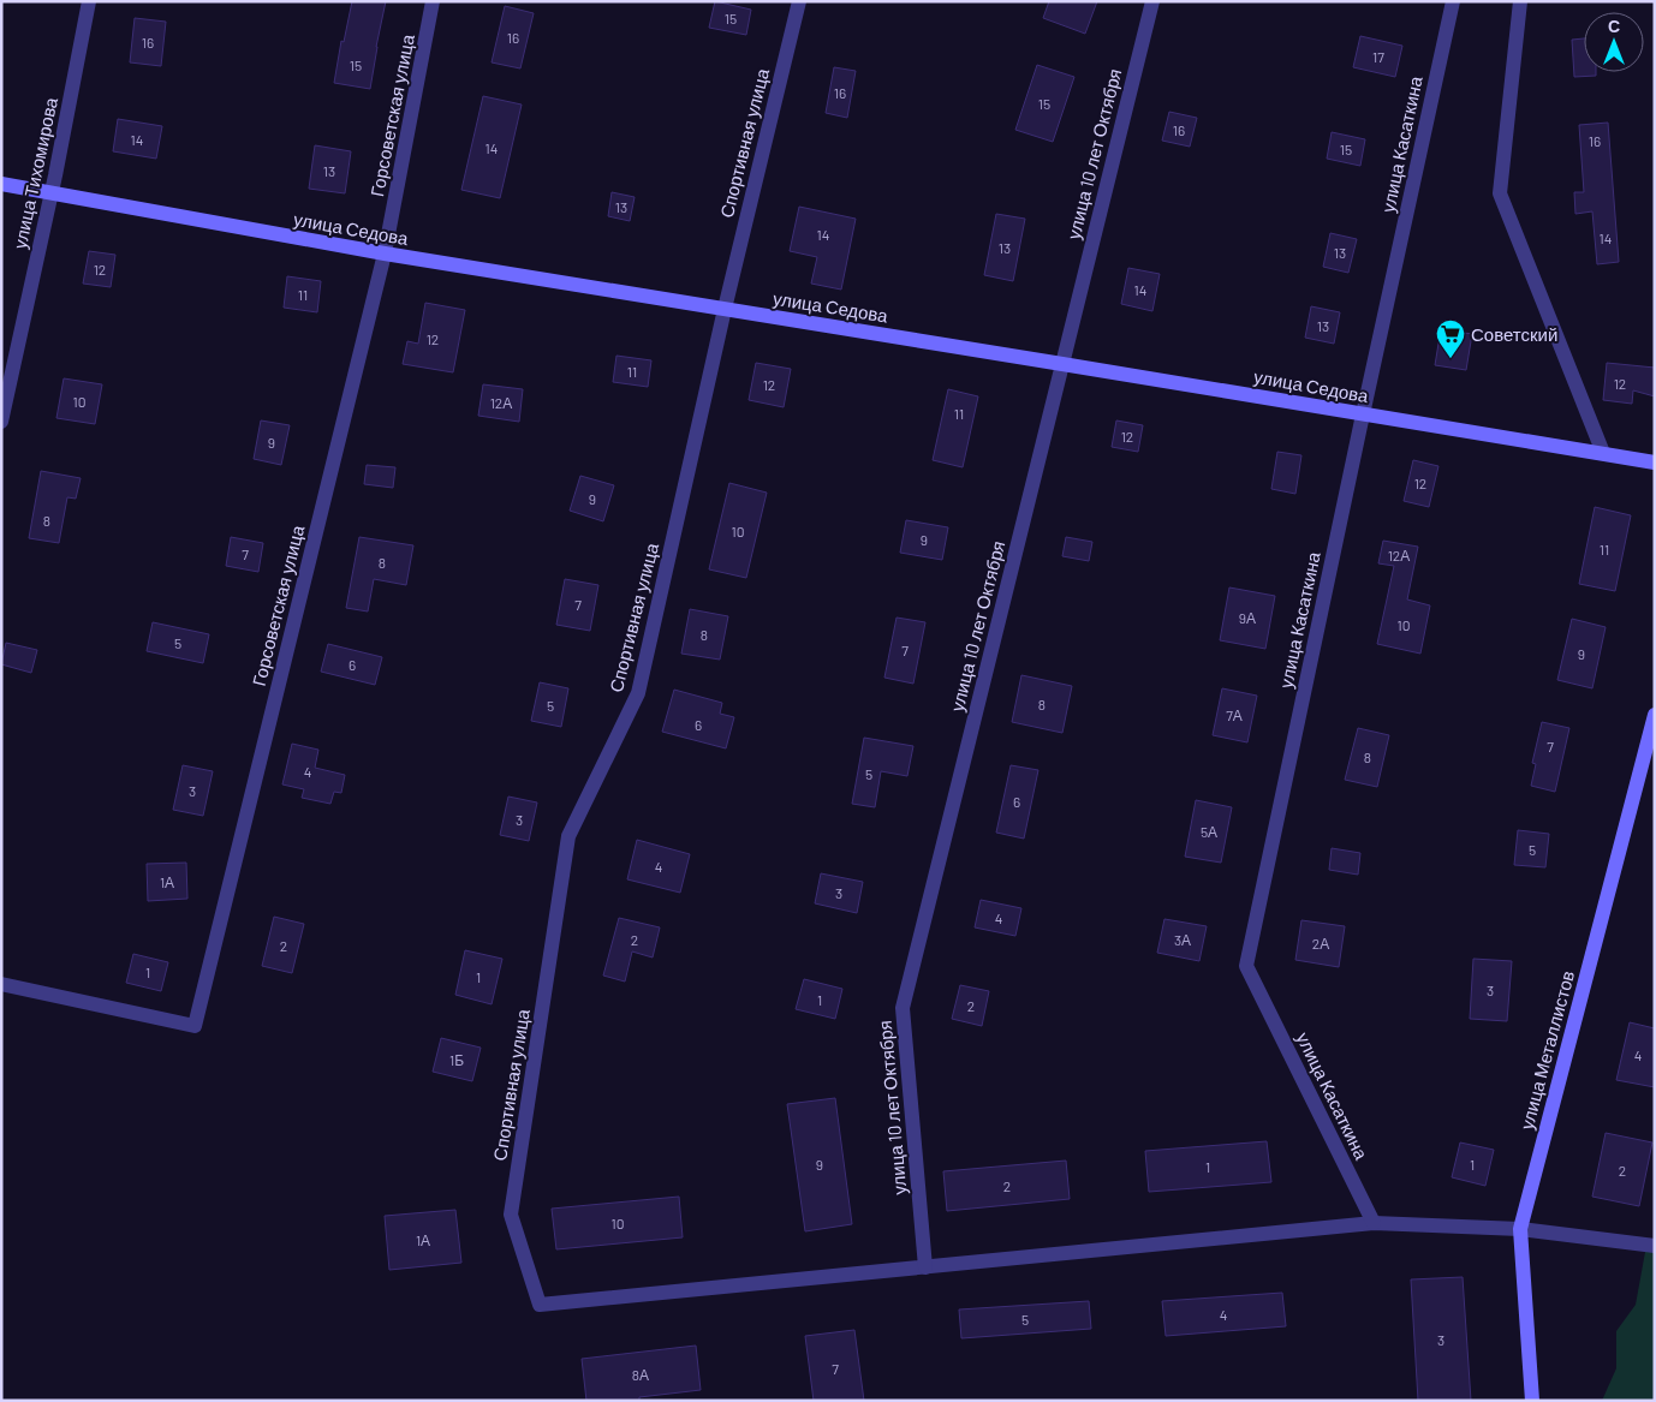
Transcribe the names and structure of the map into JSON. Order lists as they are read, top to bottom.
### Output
{
  "streets": {
    "street": [
      "Горсоветская улица",
      "Спортивная улица",
      "улица Касаткина",
      "улица 10 лет Октября",
      "улица Тихомирова",
      "улица Седова",
      "улица Металлистов"
    ]
  },
  "crossings": [
    ["Горсоветская улица", "улица Седова"],
    ["Спортивная улица", "улица 10 лет Октября"],
    ["Спортивная улица", "улица Седова"],
    ["улица Касаткина", "улица Седова"],
    ["улица 10 лет Октября", "улица Седова"],
    ["улица Тихомирова", "улица Седова"]
  ],
  "places": {
    "supermarket": ["Советский"]
  },
  "house_numbers": [
    "15",
    "16",
    "16",
    "17",
    "15",
    "16",
    "15",
    "16",
    "14",
    "16",
    "14",
    "15",
    "13",
    "13",
    "14",
    "14",
    "13",
    "13",
    "12",
    "14",
    "11",
    "13",
    "12",
    "11",
    "12",
    "12",
    "10",
    "12А",
    "11",
    "12",
    "9",
    "12",
    "9",
    "8",
    "10",
    "9",
    "11",
    "7",
    "12А",
    "8",
    "7",
    "9А",
    "10",
    "8",
    "5",
    "7",
    "9",
    "6",
    "8",
    "5",
    "7А",
    "6",
    "7",
    "8",
    "4",
    "5",
    "3",
    "6",
    "3",
    "5А",
    "5",
    "4",
    "1А",
    "3",
    "4",
    "2",
    "3А",
    "2А",
    "2",
    "1",
    "1",
    "3",
    "1",
    "2",
    "4",
    "1Б",
    "9",
    "1",
    "1",
    "2",
    "2",
    "10",
    "1А",
    "4",
    "5",
    "3",
    "7",
    "8А"
  ],
  "north": "top"
}
